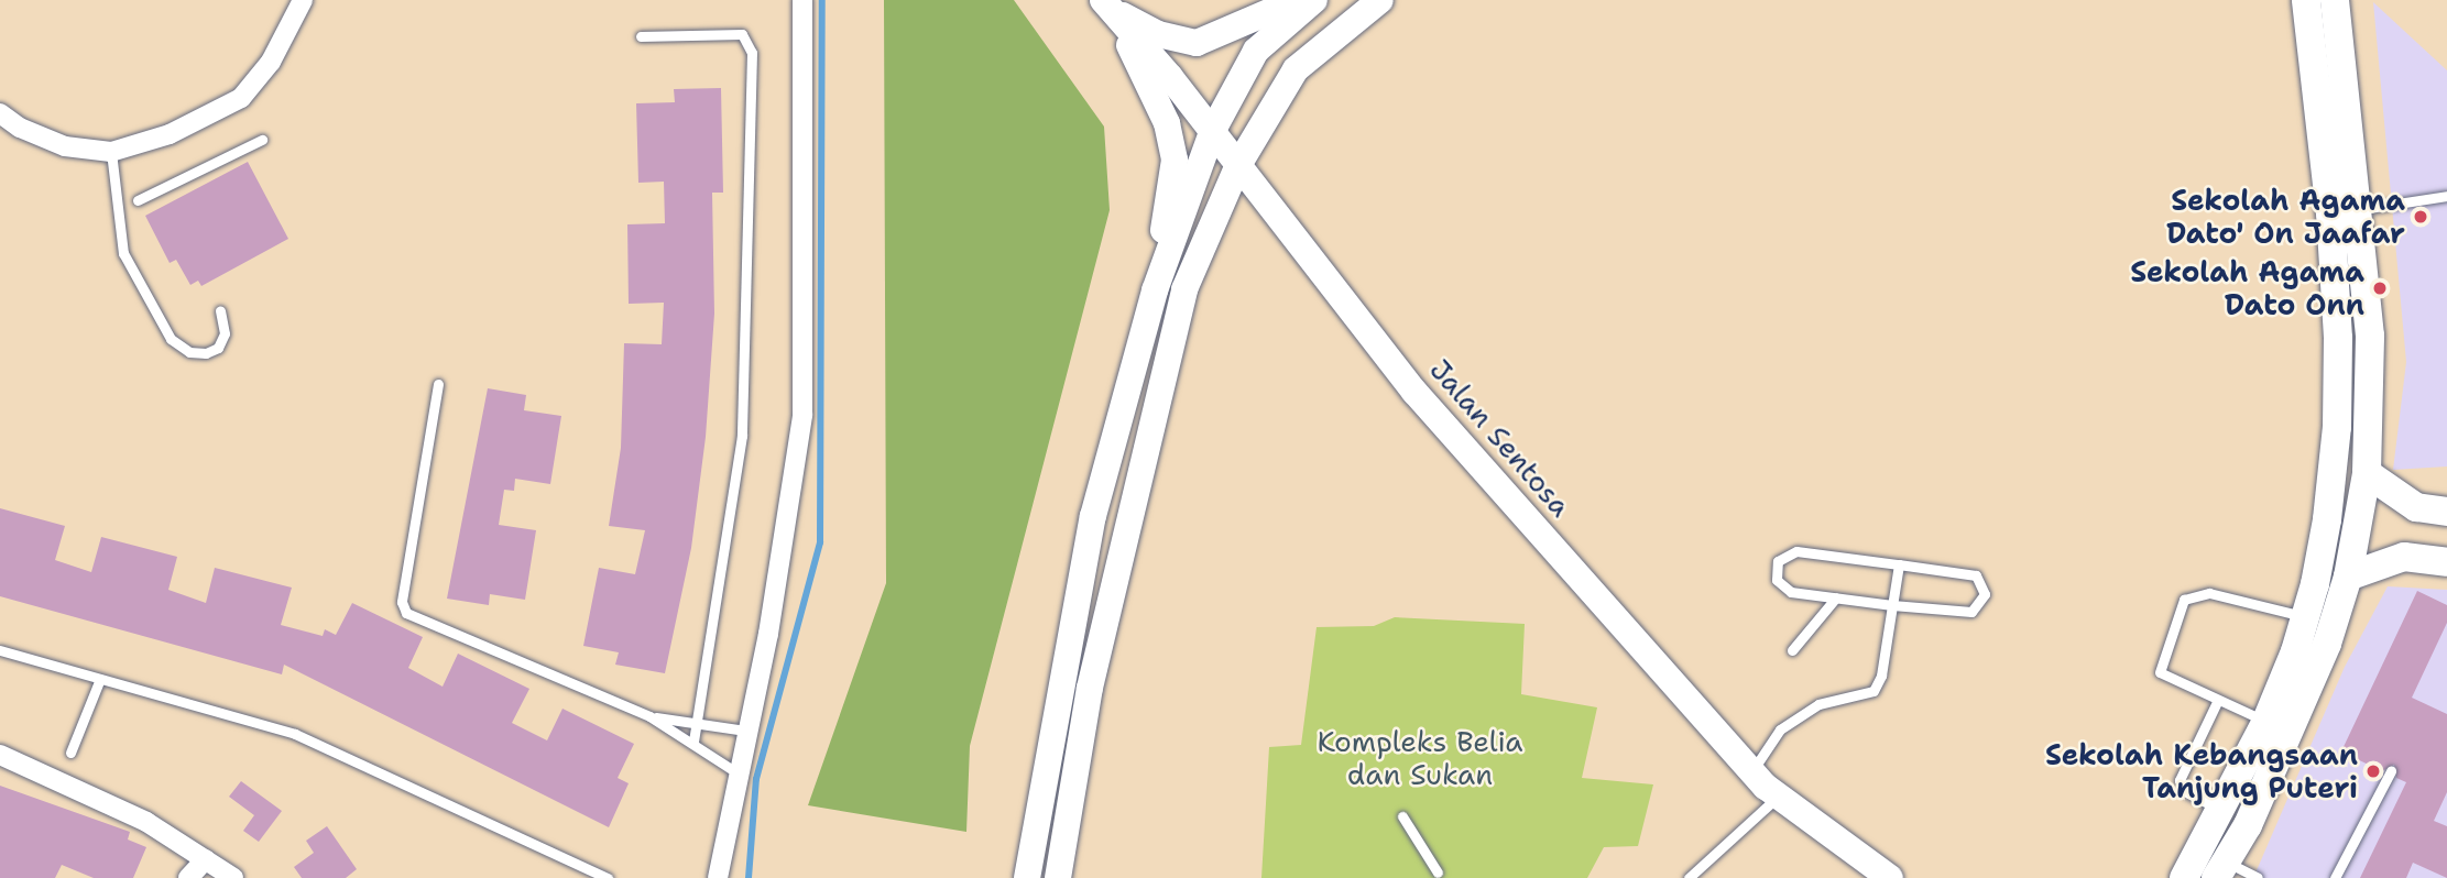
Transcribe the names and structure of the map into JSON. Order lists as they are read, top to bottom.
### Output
{
  "streets": {
    "main road": ["Jalan Sentosa"]
  },
  "parks": ["Kompleks Belia dan Sukan"],
  "places": ["Sekolah Agama Dato' On Jaafar", "Sekolah Agama Dato Onn", "Sekolah Kebangsaan Tanjung Puteri"]
}
